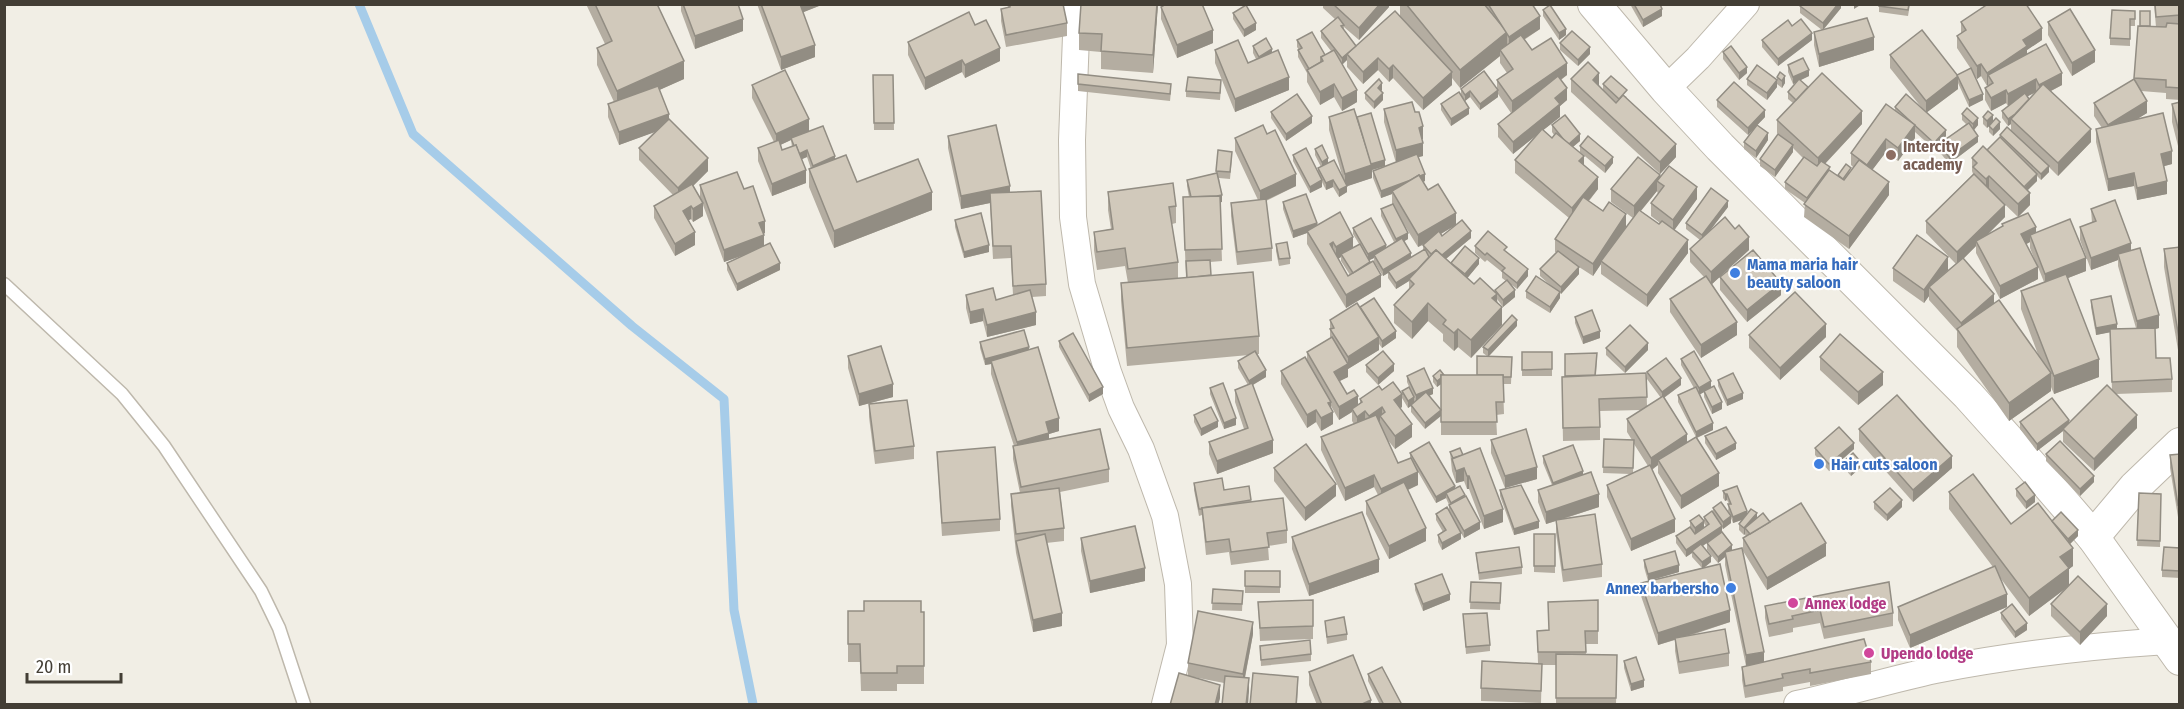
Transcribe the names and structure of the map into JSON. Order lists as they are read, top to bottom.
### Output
{
  "places": [
    "Intercity academy",
    "Mama maria hair beauty saloon",
    "Hair cuts saloon",
    "Annex barbersho",
    "Annex lodge",
    "Upendo lodge"
  ],
  "scale_bar": "20 m"
}
